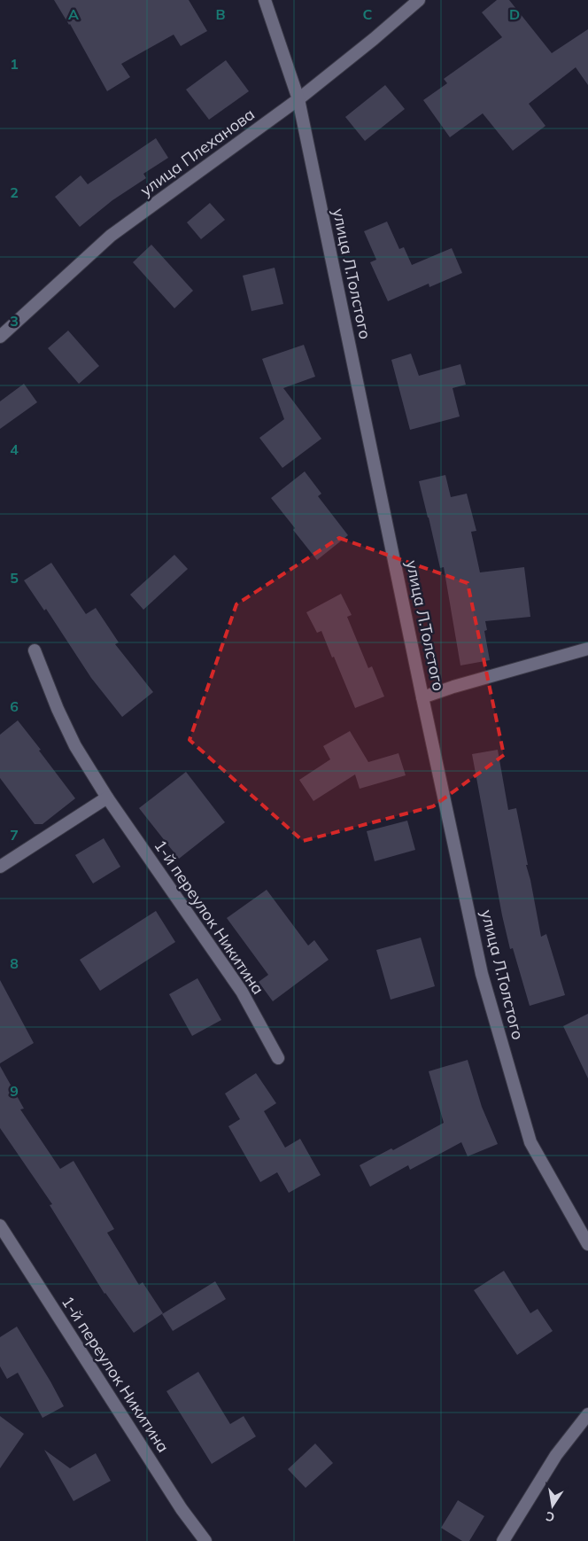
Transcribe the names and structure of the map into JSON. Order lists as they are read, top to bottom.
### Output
{
  "streets": {
    "street": ["улица Плеханова", "улица Л.Толстого", "1-й переулок Никитина"]
  },
  "crossings": [
    ["улица Плеханова", "улица Л.Толстого"]
  ],
  "north": "bottom",
  "grid": {
    "columns": [
      "A",
      "B",
      "C",
      "D"
    ],
    "rows": [
      "1",
      "2",
      "3",
      "4",
      "5",
      "6",
      "7",
      "8",
      "9"
    ]
  }
}
